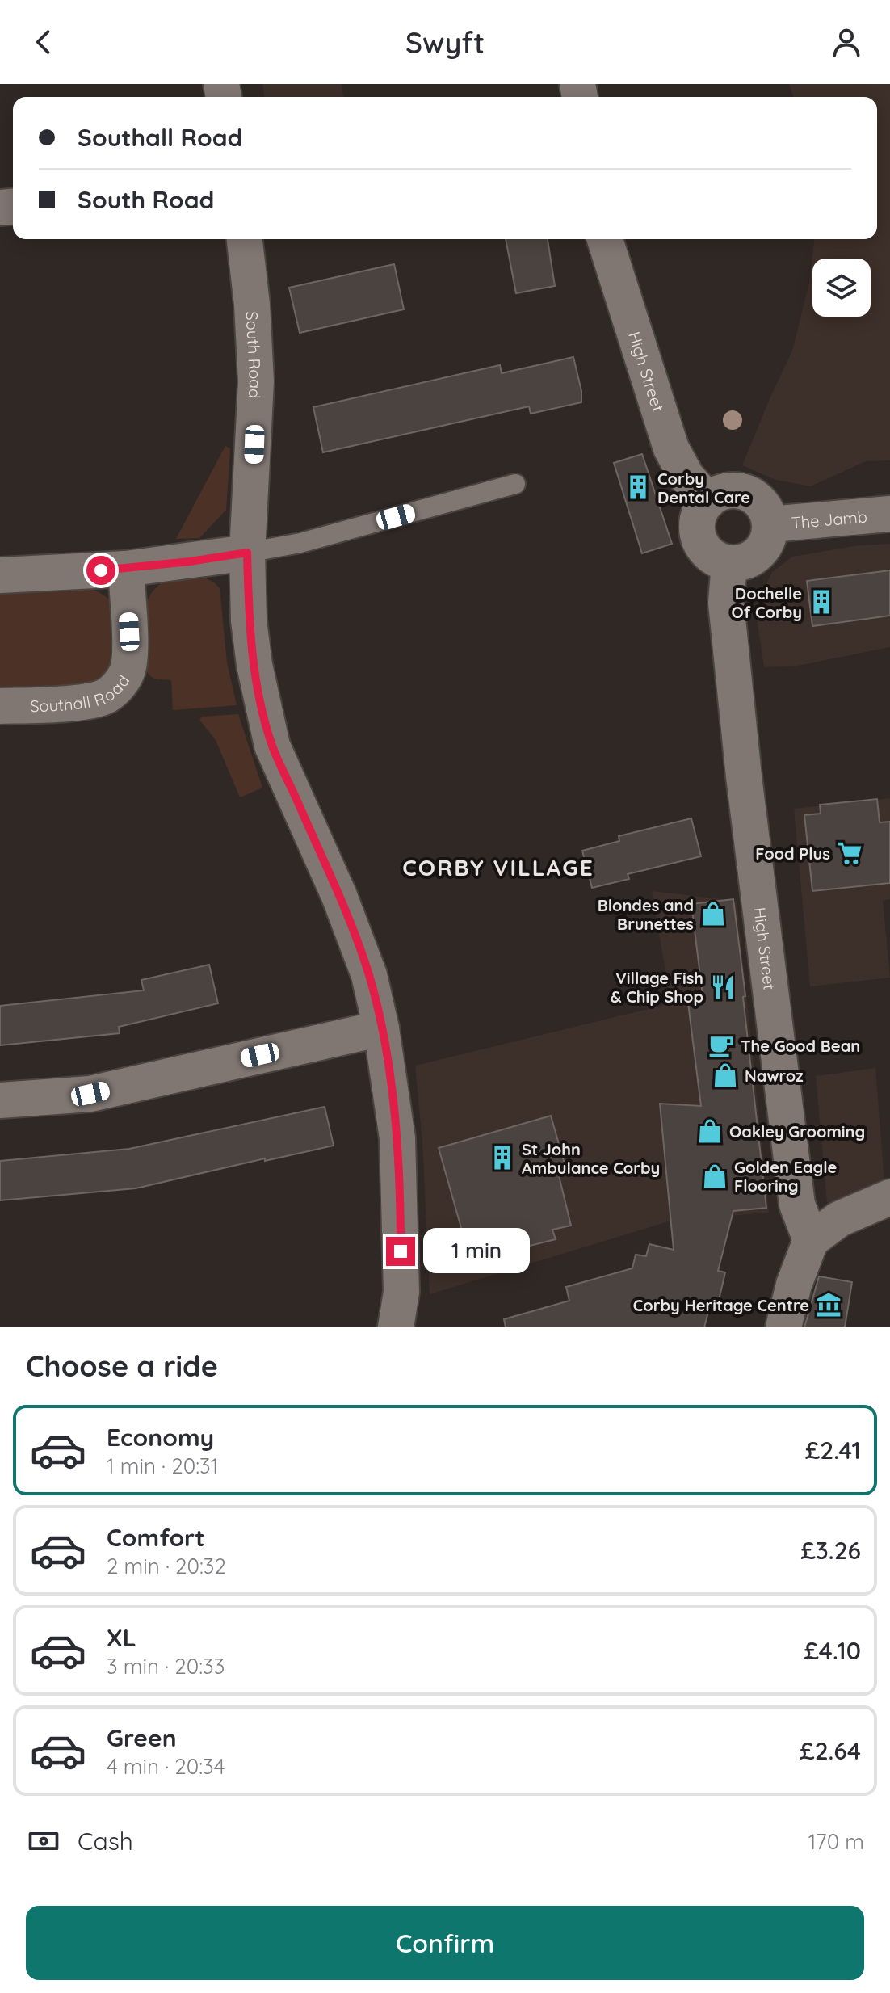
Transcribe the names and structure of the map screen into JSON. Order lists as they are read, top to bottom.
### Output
{
  "streets": {
    "street": [
      "South Road",
      "High Street",
      "The Jamb",
      "Southall Road"
    ]
  },
  "crossings": [
    ["High Street", "The Jamb"]
  ],
  "districts": ["CORBY VILLAGE"],
  "places": {
    "building": ["Corby Dental Care", "Dochelle Of Corby", "St John Ambulance Corby"],
    "supermarket": ["Food Plus"],
    "shop": [
      "Blondes and Brunettes",
      "Nawroz",
      "Oakley Grooming",
      "Golden Eagle Flooring"
    ],
    "restaurant": ["Village Fish & Chip Shop"],
    "cafe": ["The Good Bean"],
    "museum": ["Corby Heritage Centre"]
  },
  "page": {
    "header": "Swyft",
    "banner": ["Southall Road", "South Road"],
    "bubble": "1 min",
    "heading": "Choose a ride",
    "list": [
      {
        "name": "Economy",
        "note": "1 min · 20:31",
        "value": "£2.41"
      },
      {
        "name": "Comfort",
        "note": "2 min · 20:32",
        "value": "£3.26"
      },
      {
        "name": "XL",
        "note": "3 min · 20:33",
        "value": "£4.10"
      },
      {
        "name": "Green",
        "note": "4 min · 20:34",
        "value": "£2.64"
      }
    ],
    "pay": ["Cash", "170 m"],
    "buttons": "Confirm"
  }
}
